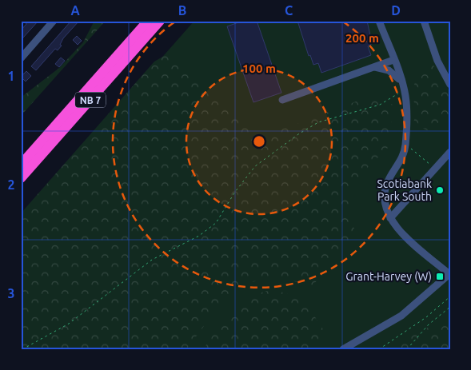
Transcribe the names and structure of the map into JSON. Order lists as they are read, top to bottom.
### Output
{
  "streets": {
    "highway": ["NB 7"]
  },
  "places": {
    "other": ["Scotiabank Park South"],
    "transit": ["Grant-Harvey (W)"]
  },
  "grid": {
    "columns": [
      "A",
      "B",
      "C",
      "D"
    ],
    "rows": ["1", "2", "3"]
  },
  "rings": ["200 m", "100 m"]
}
